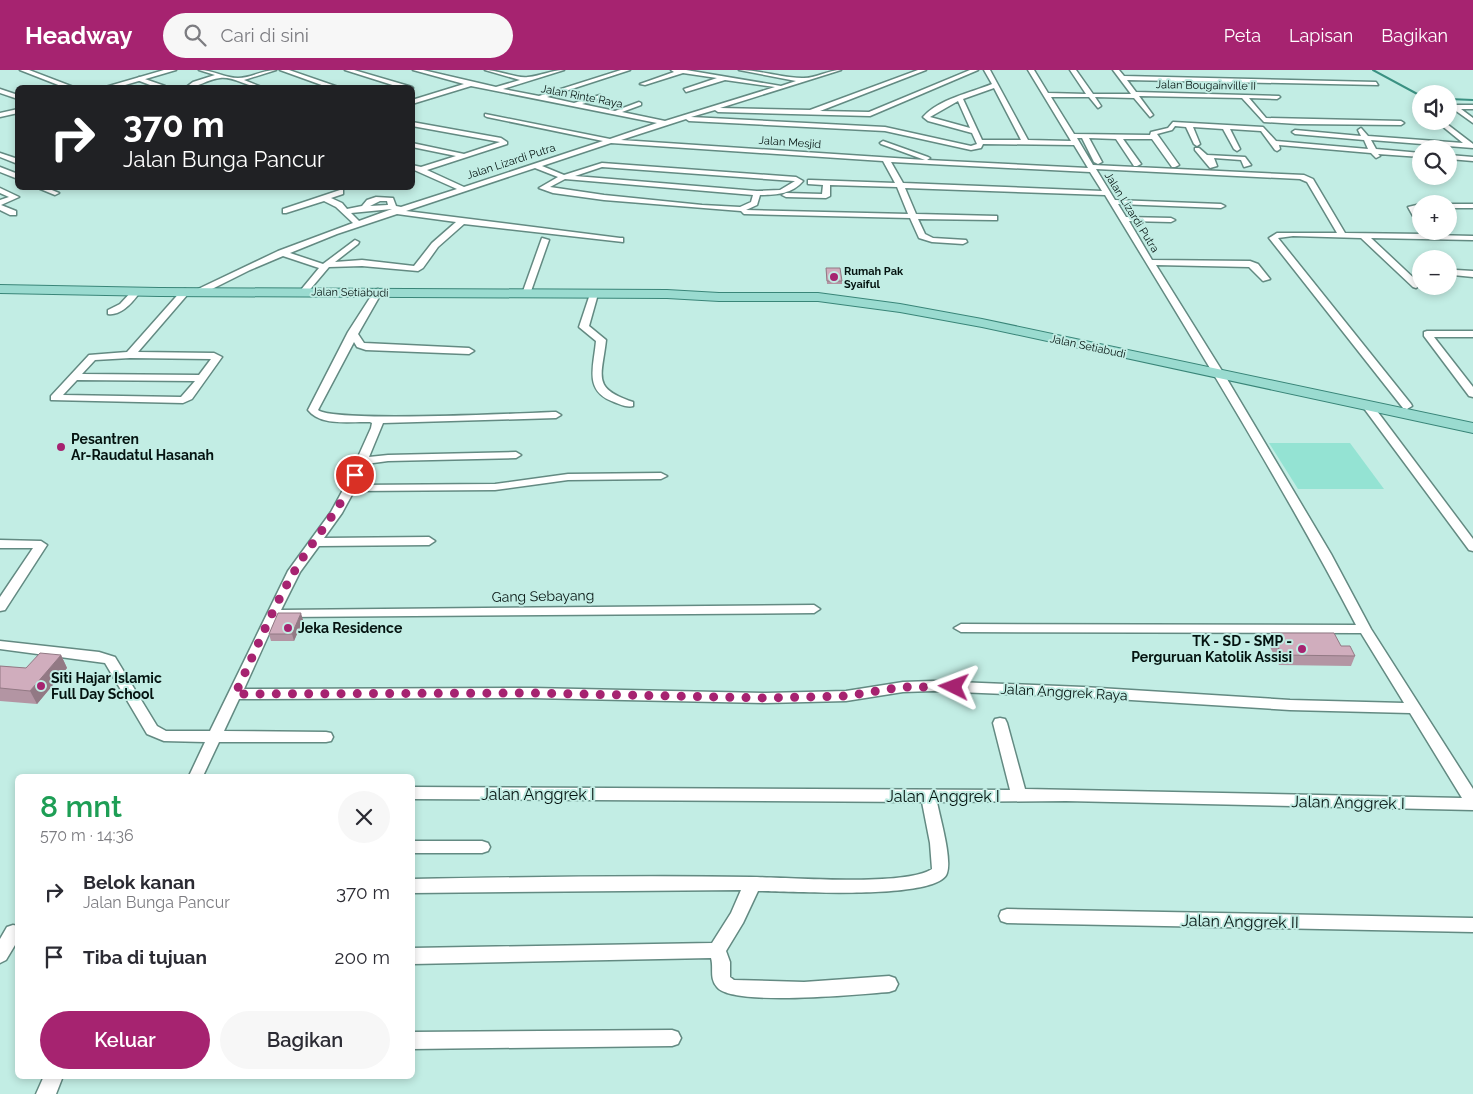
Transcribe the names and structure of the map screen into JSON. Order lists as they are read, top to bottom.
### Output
{
  "streets": {
    "main road": ["Jalan Setiabudi"],
    "street": [
      "Jalan Bougainville II",
      "Jalan Rinte Raya",
      "Jalan Mesjid",
      "Jalan Lizardi Putra",
      "Gang Sebayang",
      "Jalan Anggrek Raya",
      "Jalan Anggrek I",
      "Jalan Anggrek II"
    ]
  },
  "crossings": [
    ["Jalan Bougainville II", "Jalan Lizardi Putra"],
    ["Jalan Rinte Raya", "Jalan Lizardi Putra"],
    ["Jalan Mesjid", "Jalan Lizardi Putra"],
    ["Jalan Lizardi Putra", "Jalan Setiabudi"]
  ],
  "places": [
    "Rumah Pak Syaiful",
    "Pesantren Ar-Raudatul Hasanah",
    "Jeka Residence",
    "TK - SD - SMP - Perguruan Katolik Assisi",
    "Siti Hajar Islamic Full Day School"
  ],
  "page": {
    "header": "Headway",
    "search": "Cari di sini",
    "nav": ["Peta", "Lapisan", "Bagikan"],
    "map_buttons": ["+", "−"],
    "turn": ["370 m", "Jalan Bunga Pancur"],
    "heading": ["8 mnt", "570 m · 14:36"],
    "list": [
      {
        "name": "Belok kanan",
        "note": "Jalan Bunga Pancur",
        "value": "370 m"
      },
      {
        "name": "Tiba di tujuan",
        "value": "200 m"
      }
    ],
    "buttons": ["Keluar", "Bagikan"]
  }
}
